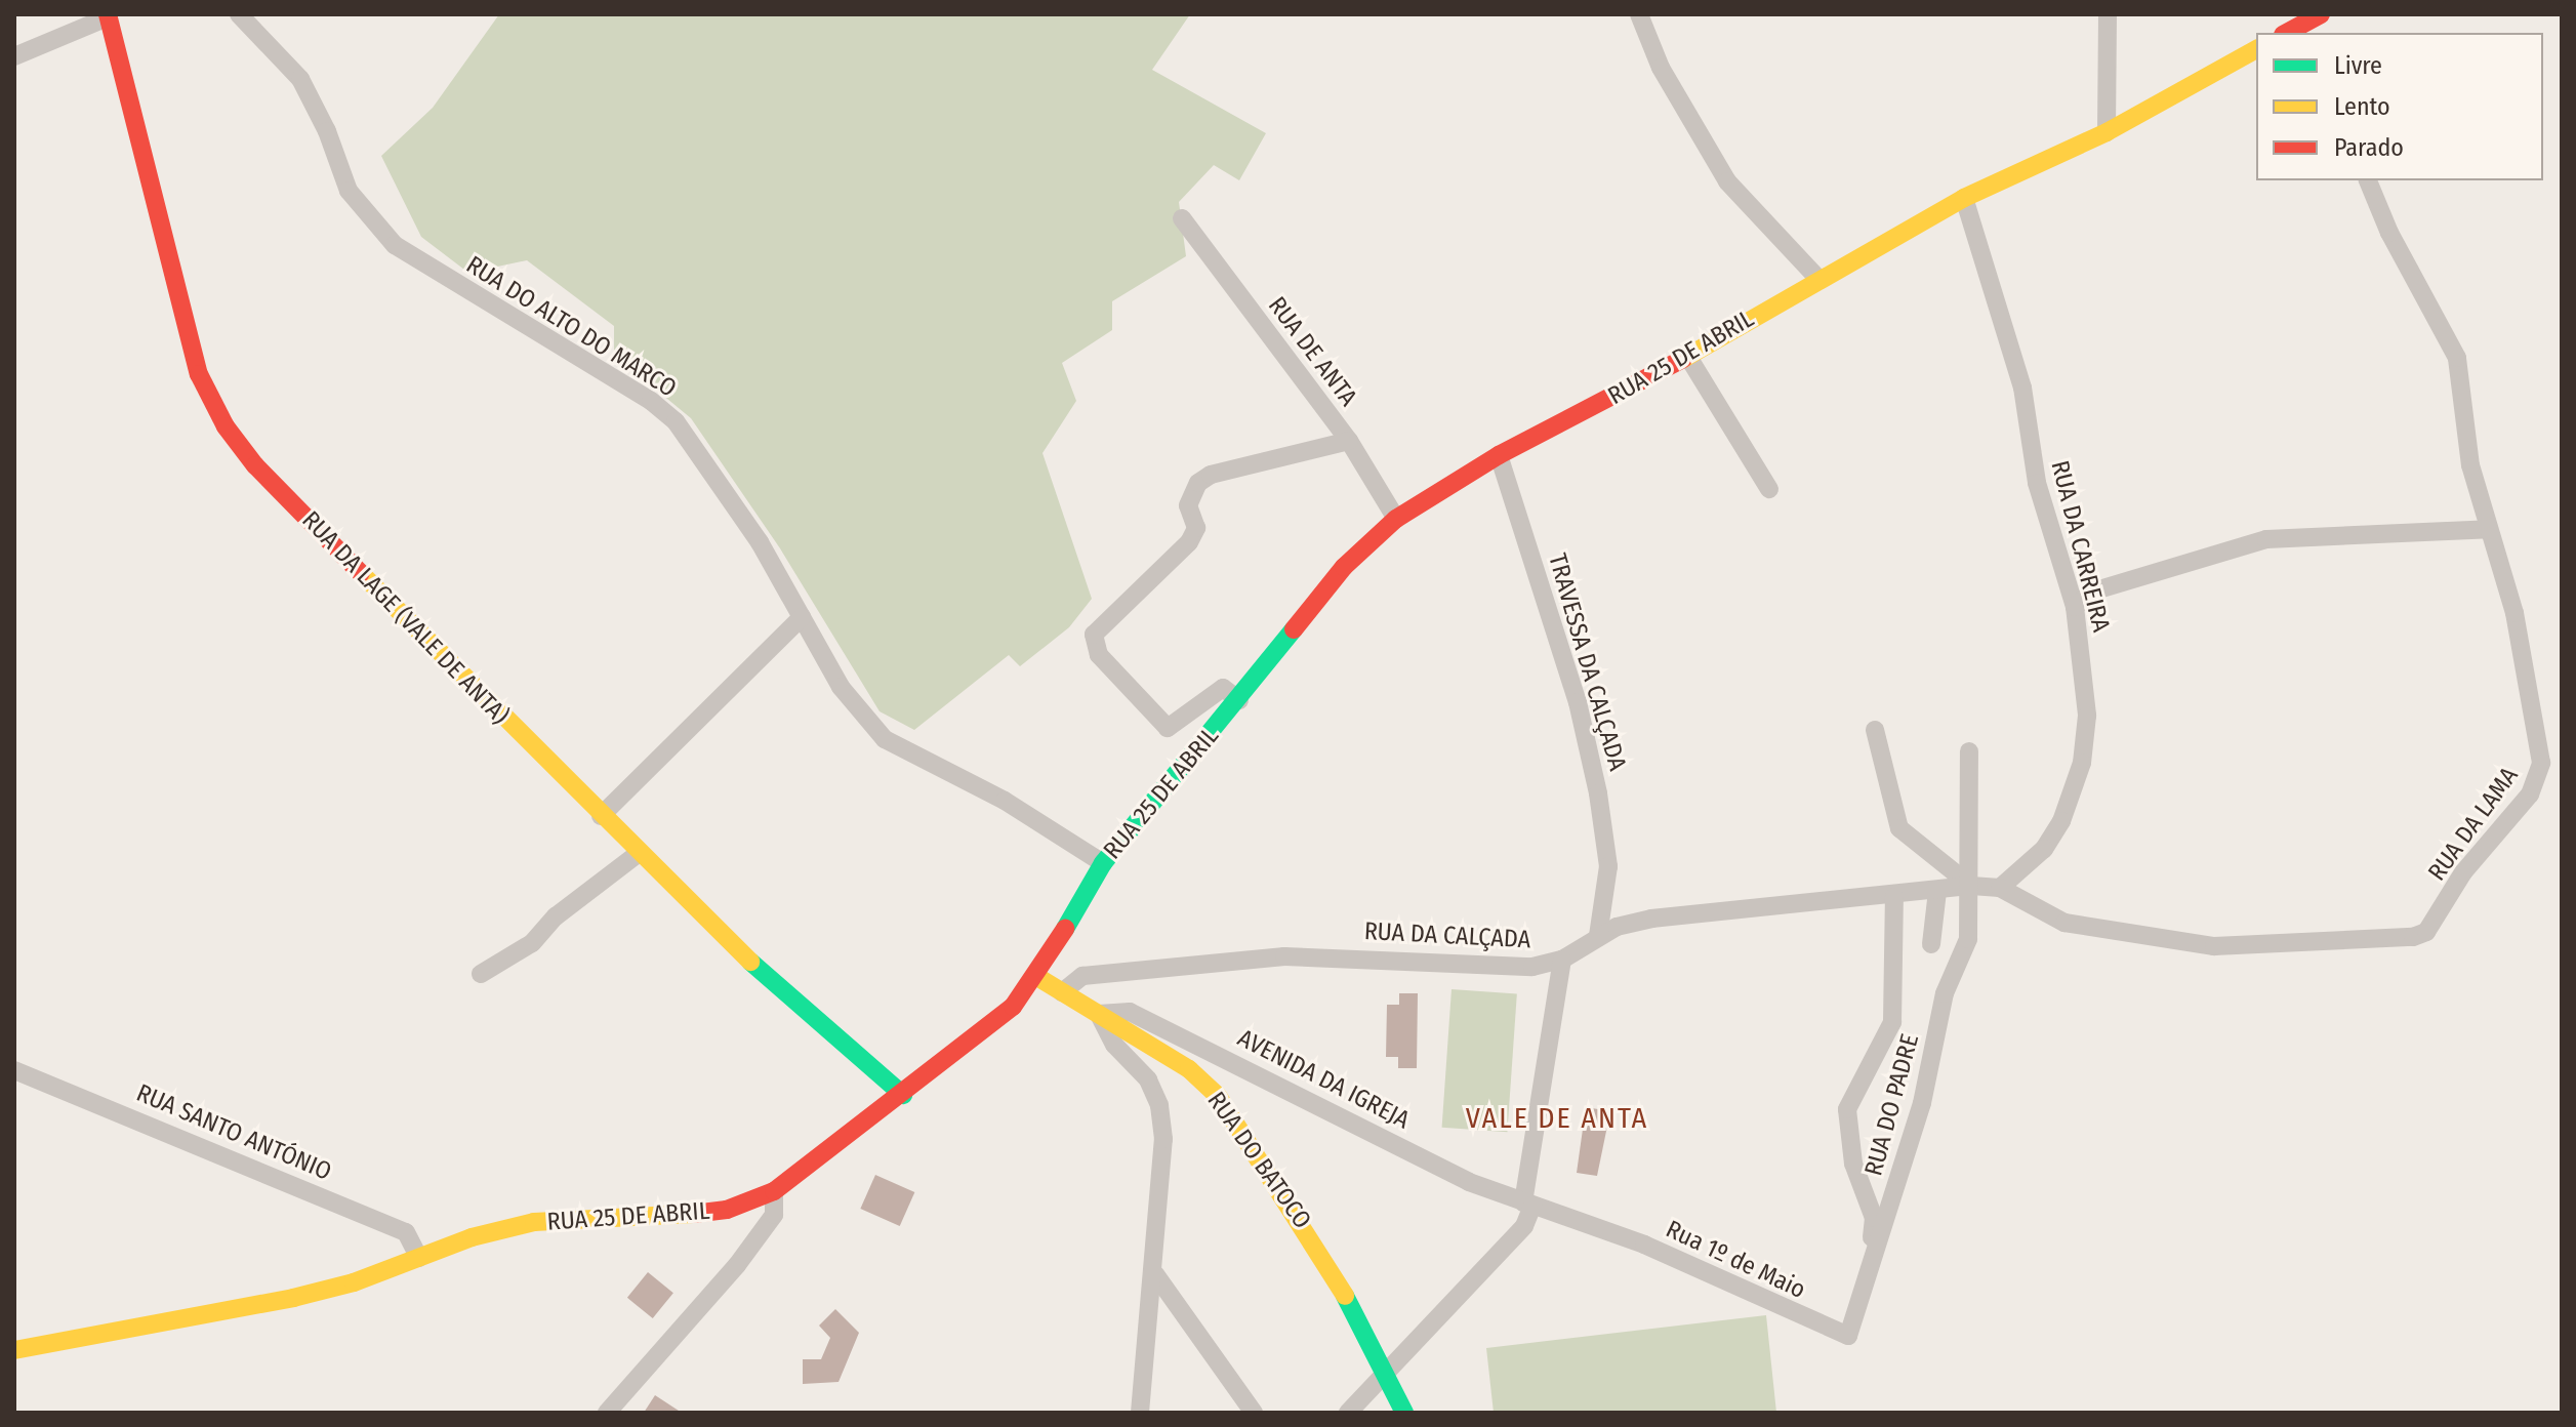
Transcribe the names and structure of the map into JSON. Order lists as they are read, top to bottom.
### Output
{
  "streets": {
    "main road": ["RUA 25 DE ABRIL", "RUA DA LAGE (VALE DE ANTA)", "RUA DO BATOCO"],
    "street": [
      "RUA DO ALTO DO MARCO",
      "RUA DE ANTA",
      "RUA DA CARREIRA",
      "TRAVESSA DA CALÇADA",
      "RUA DA LAMA",
      "RUA DA CALÇADA",
      "AVENIDA DA IGREJA",
      "RUA DO PADRE",
      "RUA SANTO ANTÓNIO",
      "Rua 1º de Maio"
    ]
  },
  "crossings": [
    ["RUA DO ALTO DO MARCO", "RUA 25 DE ABRIL"],
    ["RUA DE ANTA", "RUA 25 DE ABRIL"],
    ["RUA 25 DE ABRIL", "RUA DA CARREIRA"],
    ["RUA 25 DE ABRIL", "RUA DA LAGE (VALE DE ANTA)"],
    ["RUA 25 DE ABRIL", "TRAVESSA DA CALÇADA"],
    ["RUA 25 DE ABRIL", "RUA SANTO ANTÓNIO"],
    ["RUA 25 DE ABRIL", "RUA DO BATOCO"],
    ["RUA DA CARREIRA", "RUA DA LAMA"],
    ["RUA DA CARREIRA", "RUA DA CALÇADA"],
    ["TRAVESSA DA CALÇADA", "RUA DA CALÇADA"],
    ["RUA DA LAMA", "RUA DA CALÇADA"],
    ["RUA DA CALÇADA", "RUA DO PADRE"],
    ["RUA DA CALÇADA", "RUA DO BATOCO"],
    ["AVENIDA DA IGREJA", "RUA DO BATOCO"],
    ["AVENIDA DA IGREJA", "Rua 1º de Maio"],
    ["RUA DO PADRE", "Rua 1º de Maio"]
  ],
  "districts": ["VALE DE ANTA"],
  "legend": ["Livre", "Lento", "Parado"]
}
